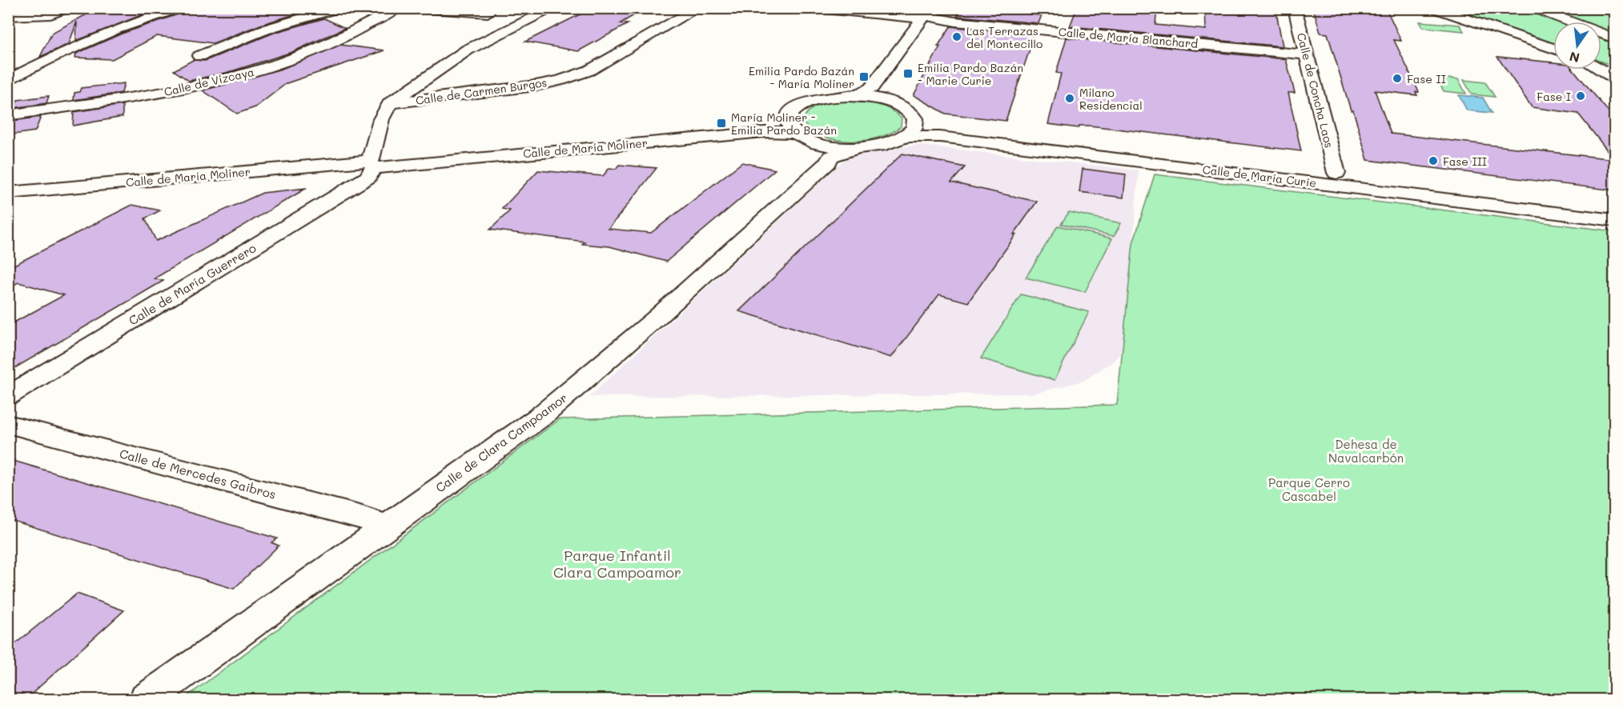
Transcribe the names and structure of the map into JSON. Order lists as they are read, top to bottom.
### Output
{
  "streets": {
    "street": [
      "Calle de María Blanchard",
      "Calle de Vizcaya",
      "Calle de Concha Laos",
      "Calle de Carmen Burgos",
      "Calle de María Moliner",
      "Calle de María Curie",
      "Calle de María Guerrero",
      "Calle de Clara Campoamor",
      "Calle de Mercedes Gaibros"
    ]
  },
  "crossings": [
    ["Calle de María Blanchard", "Calle de Concha Laos"],
    ["Calle de Concha Laos", "Calle de María Curie"],
    ["Calle de María Moliner", "Calle de María Guerrero"],
    ["Calle de María Curie", "Calle de Clara Campoamor"],
    ["Calle de Clara Campoamor", "Calle de Mercedes Gaibros"]
  ],
  "parks": ["Dehesa de Navalcarbón", "Parque Cerro Cascabel", "Parque Infantil Clara Campoamor"],
  "places": {
    "other": [
      "Las Terrazas del Montecillo",
      "Fase II",
      "Fase I",
      "Milano Residencial",
      "Fase III"
    ],
    "transit": ["Emilia Pardo Bazán - Marie Curie", "Emilia Pardo Bazán - María Moliner", "María Moliner - Emilia Pardo Bazán"]
  },
  "north": "bottom"
}
